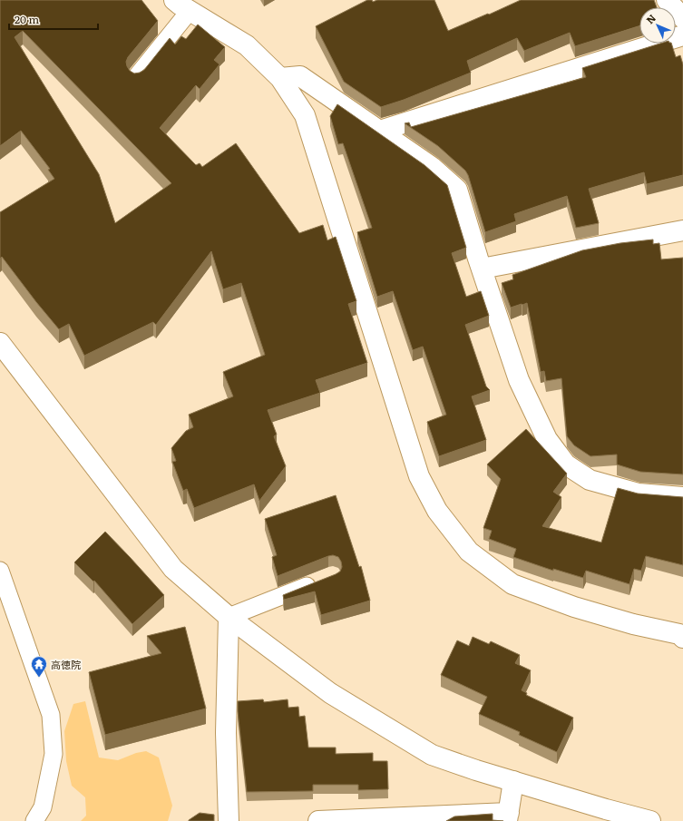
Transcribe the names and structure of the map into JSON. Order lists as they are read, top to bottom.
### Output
{
  "places": {
    "temple": ["高徳院"]
  },
  "scale_bar": "20 m",
  "north": "top left"
}
